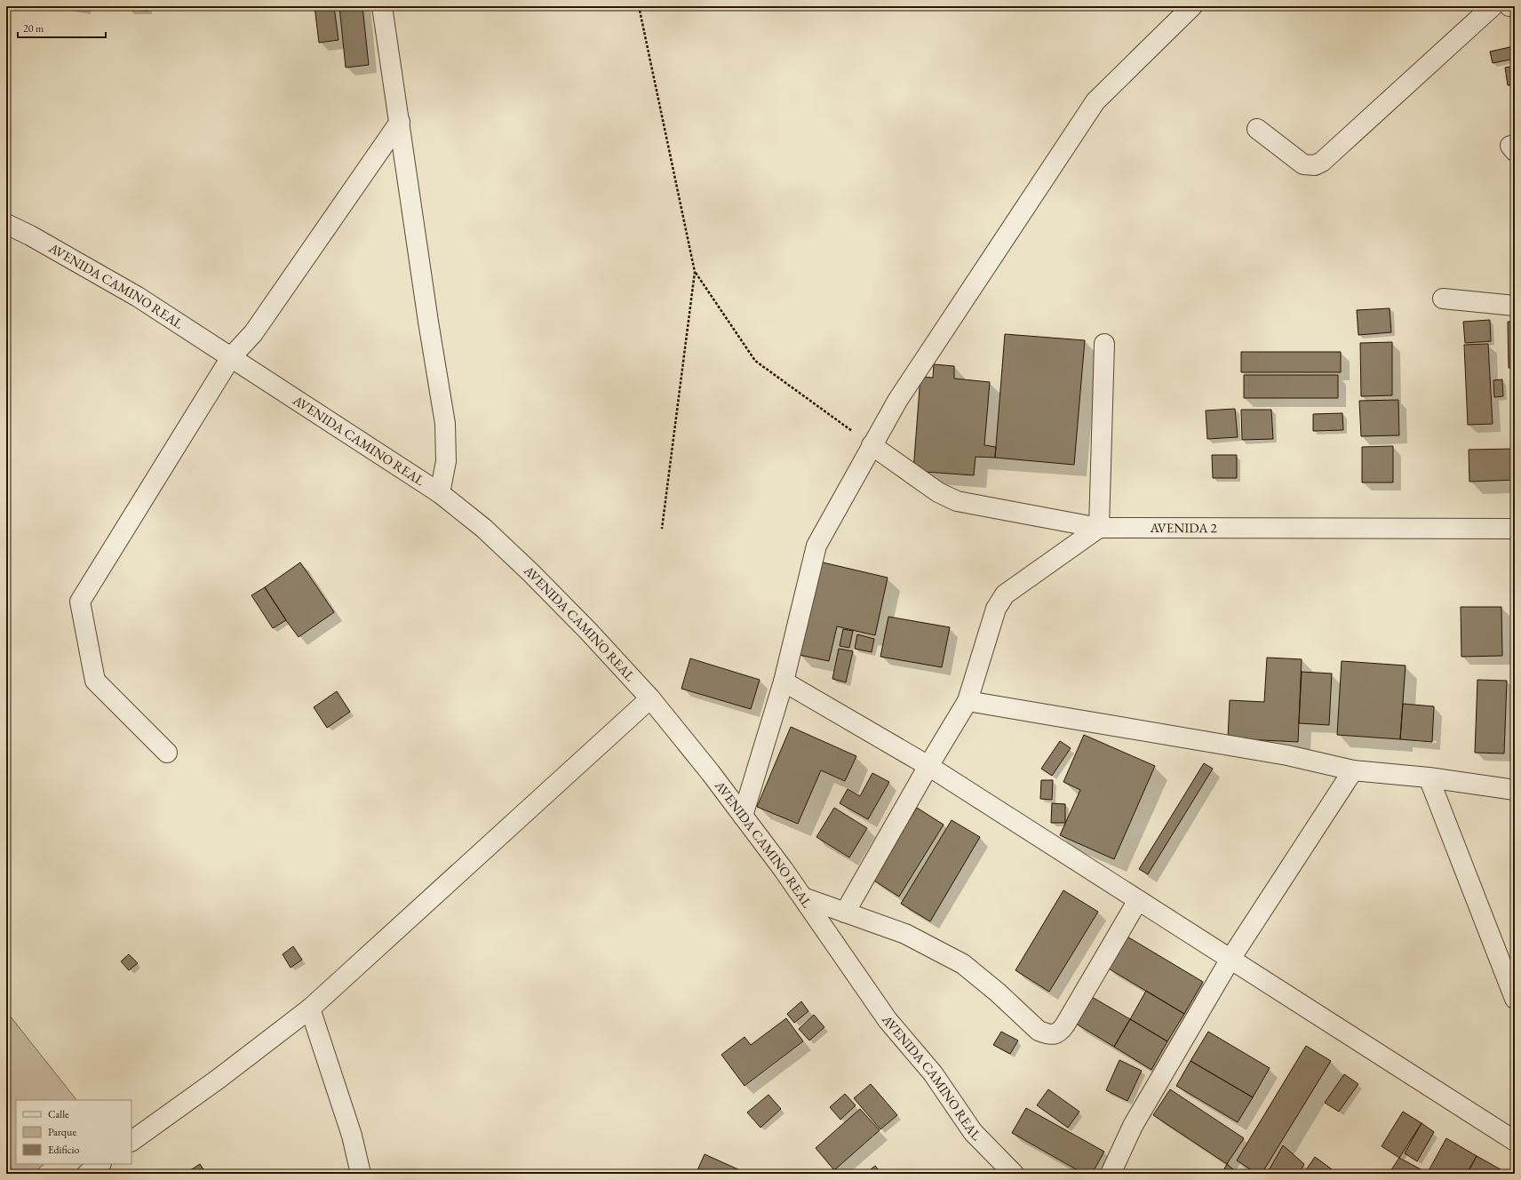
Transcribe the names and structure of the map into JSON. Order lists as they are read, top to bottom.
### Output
{
  "streets": {
    "street": ["AVENIDA CAMINO REAL", "AVENIDA 2"]
  },
  "legend": ["Calle", "Parque", "Edificio"],
  "scale_bar": "20 m"
}
